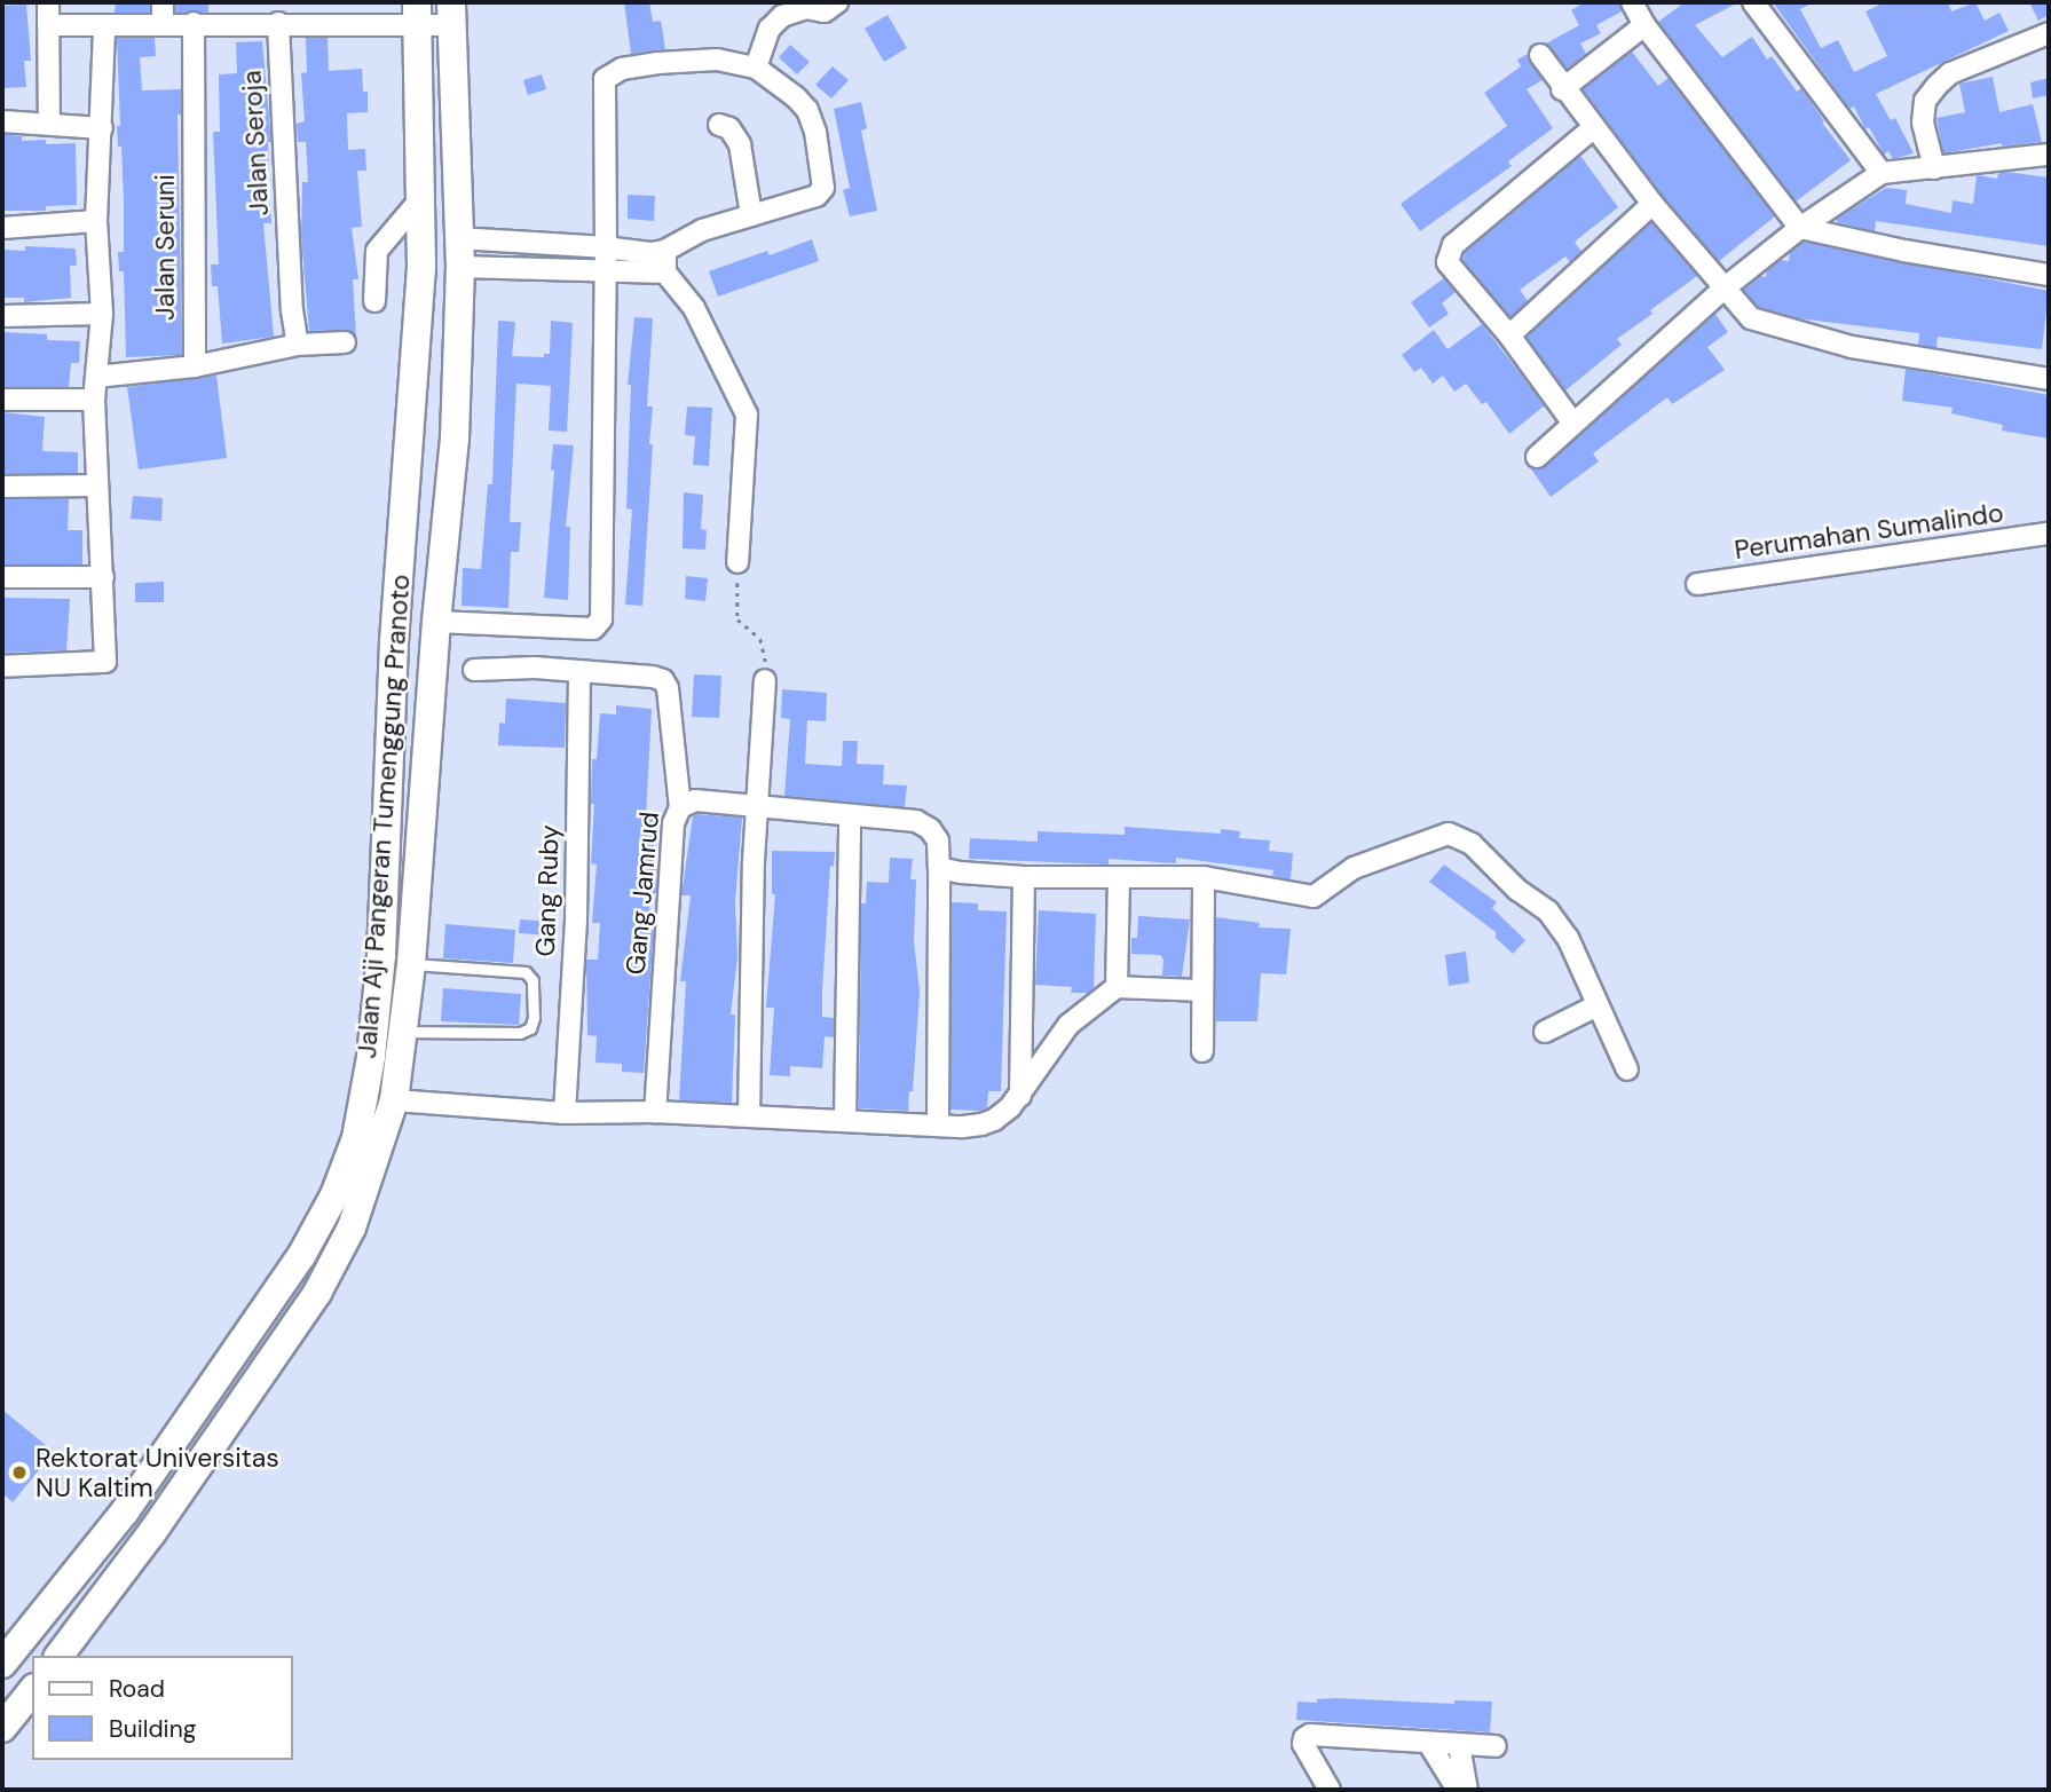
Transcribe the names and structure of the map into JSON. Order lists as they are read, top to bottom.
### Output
{
  "streets": {
    "main road": ["Jalan Aji Pangeran Tumenggung Pranoto"],
    "street": [
      "Jalan Seroja",
      "Jalan Seruni",
      "Perumahan Sumalindo",
      "Gang Ruby",
      "Gang Jamrud"
    ]
  },
  "crossings": [
    ["Gang Ruby", "Gang Jamrud"]
  ],
  "places": ["Rektorat Universitas NU Kaltim"],
  "legend": ["Road", "Building"]
}
